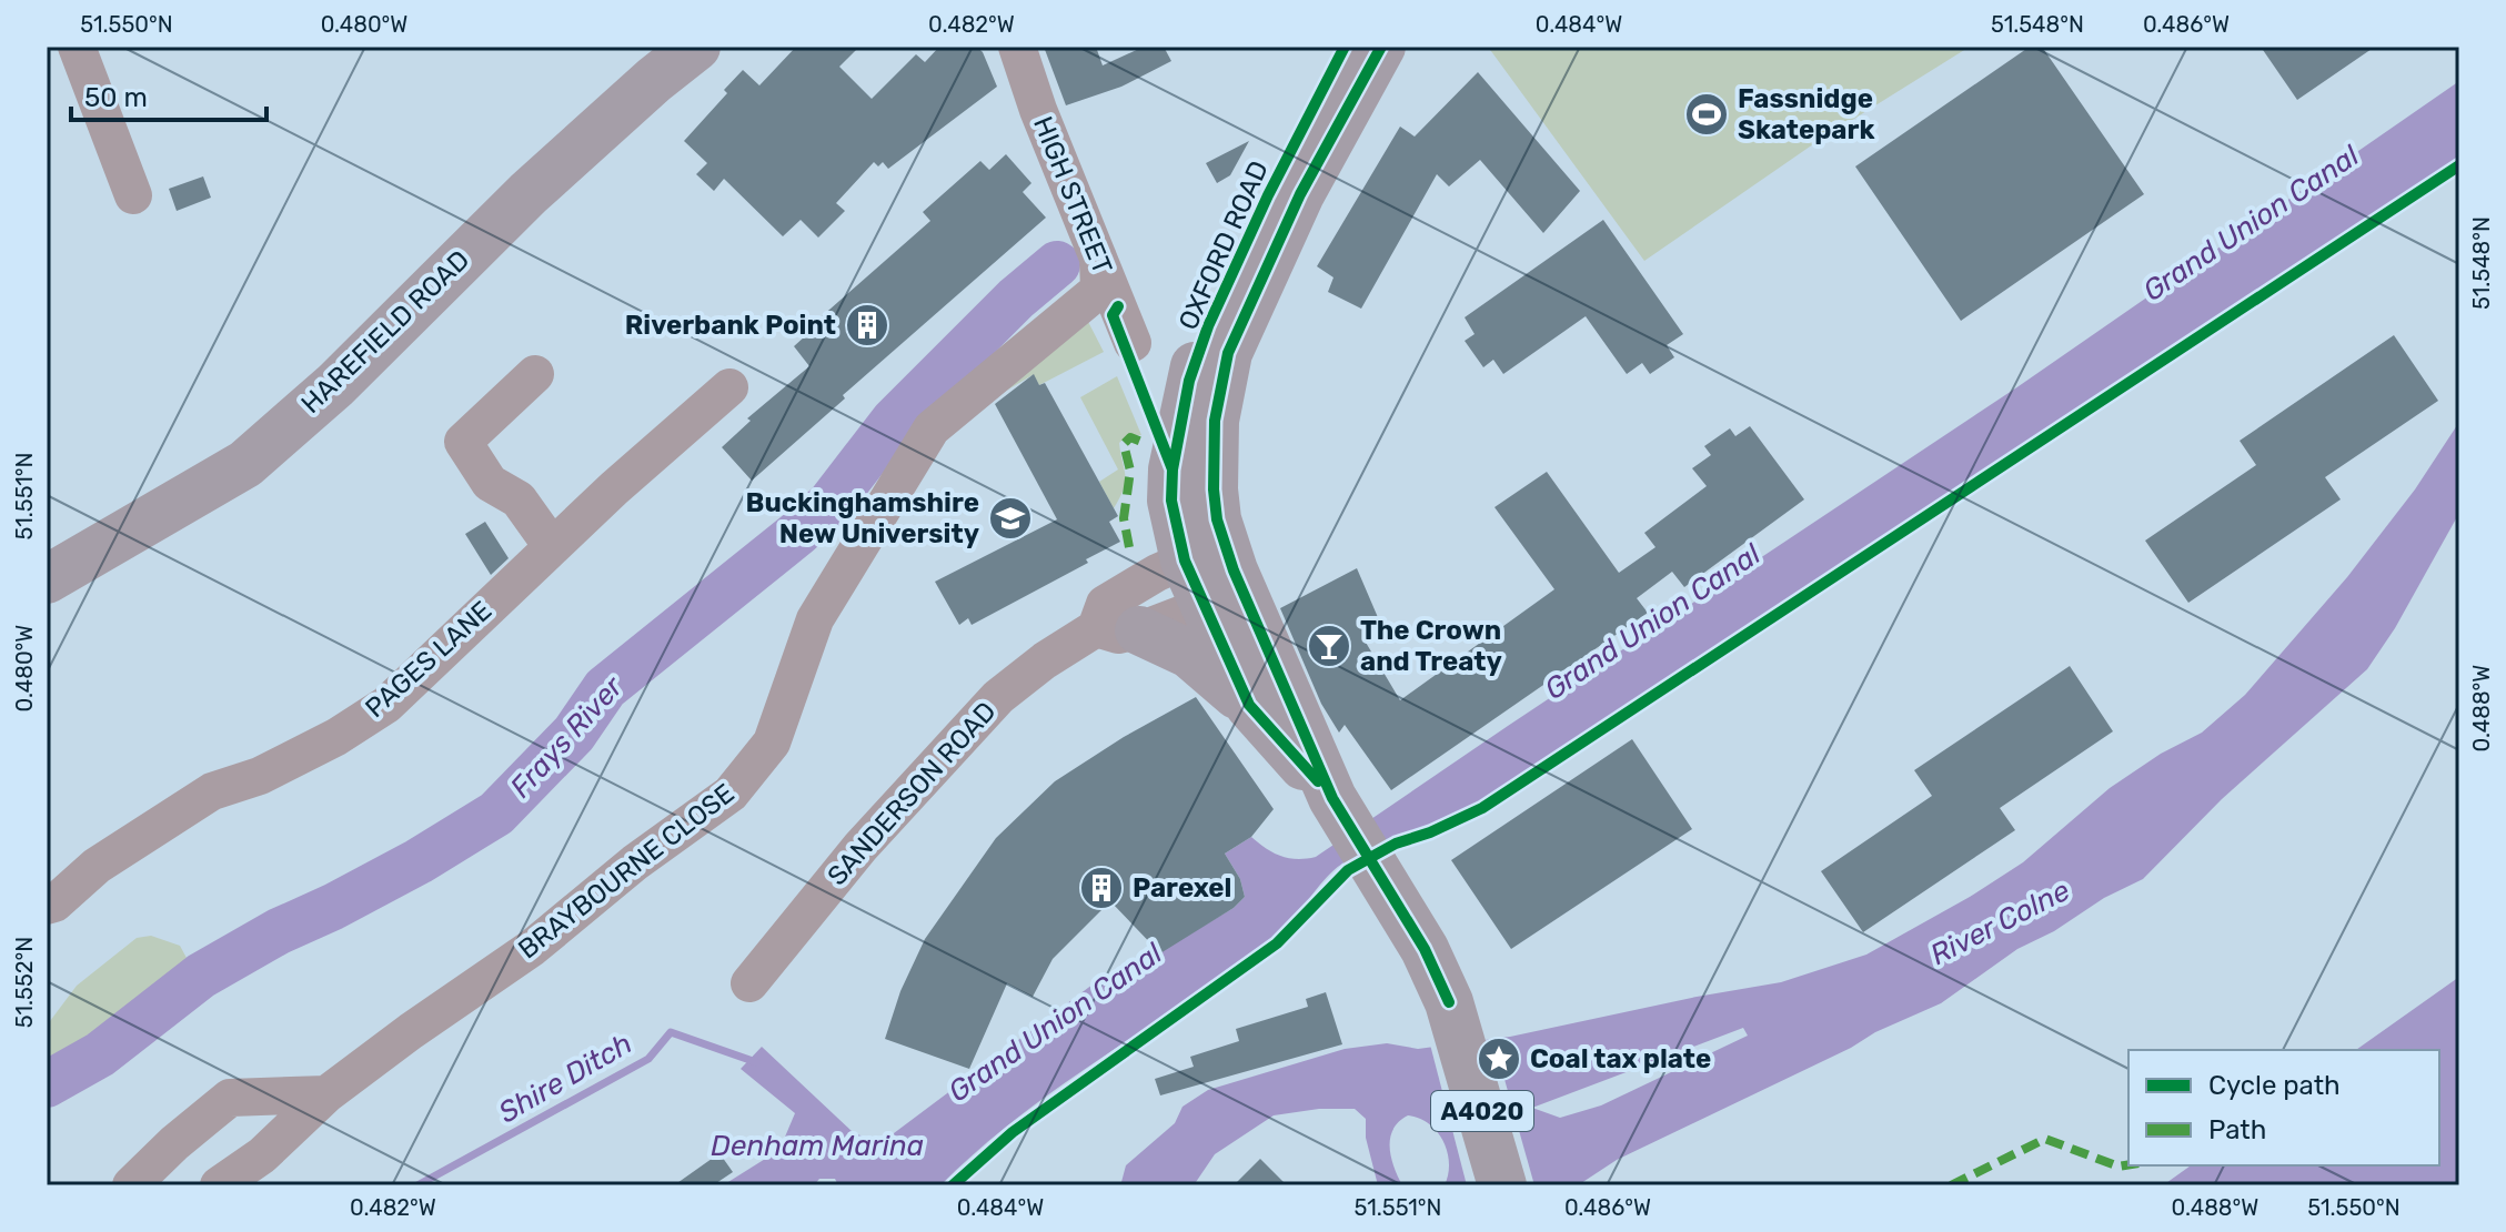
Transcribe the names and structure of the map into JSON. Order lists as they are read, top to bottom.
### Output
{
  "streets": {
    "main road": ["OXFORD ROAD", "HAREFIELD ROAD", "A4020"],
    "street": [
      "HIGH STREET",
      "PAGES LANE",
      "SANDERSON ROAD",
      "BRAYBOURNE CLOSE"
    ]
  },
  "crossings": [
    ["HIGH STREET", "BRAYBOURNE CLOSE"]
  ],
  "water": [
    "Grand Union Canal",
    "Frays River",
    "River Colne",
    "Shire Ditch",
    "Denham Marina"
  ],
  "places": {
    "sports": ["Fassnidge Skatepark"],
    "building": ["Riverbank Point", "Parexel"],
    "school or university": ["Buckinghamshire New University"],
    "bar": ["The Crown and Treaty"],
    "place": ["Coal tax plate"]
  },
  "legend": ["Cycle path", "Path"],
  "scale_bar": "50 m",
  "coordinates": [
    "51.550°N",
    "0.480°W",
    "0.482°W",
    "0.484°W",
    "51.548°N",
    "0.486°W",
    "51.551°N",
    "0.488°W",
    "51.552°N"
  ]
}
